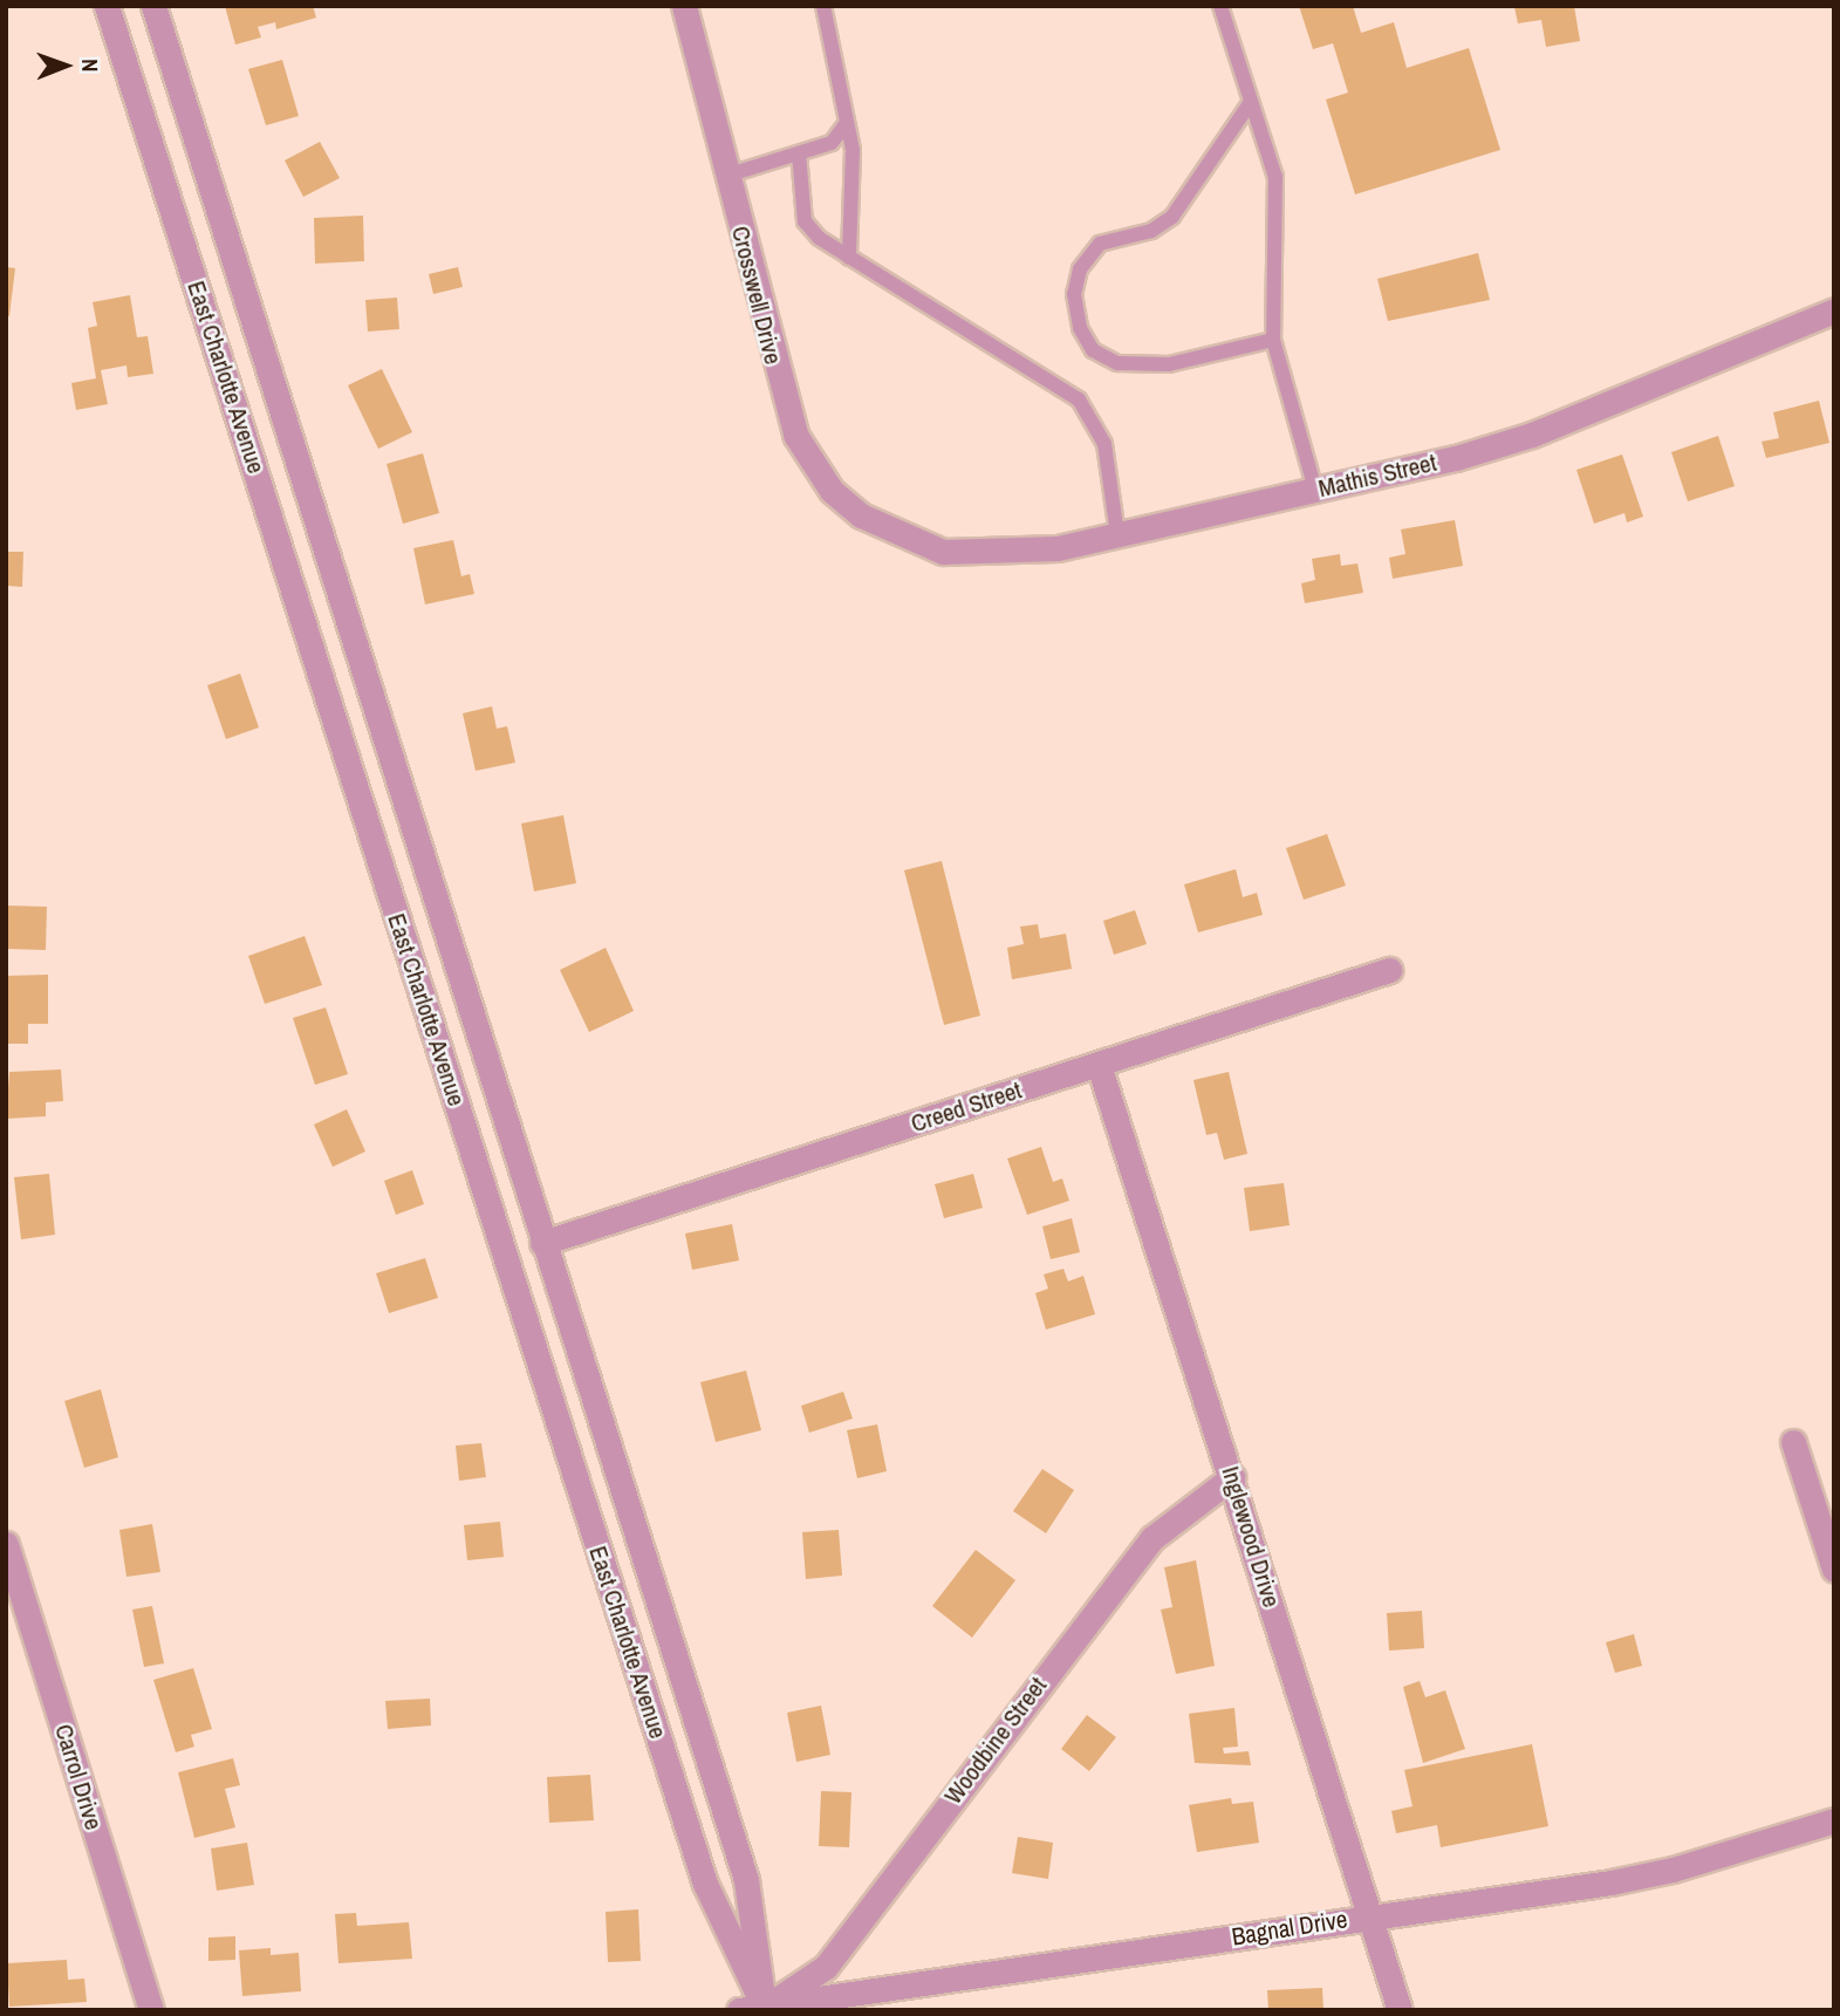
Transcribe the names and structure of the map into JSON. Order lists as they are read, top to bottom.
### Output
{
  "streets": {
    "street": [
      "Crosswell Drive",
      "East Charlotte Avenue",
      "Mathis Street",
      "Creed Street",
      "Inglewood Drive",
      "Woodbine Street",
      "Carrol Drive",
      "Bagnal Drive"
    ]
  },
  "crossings": [
    ["Crosswell Drive", "Mathis Street"],
    ["East Charlotte Avenue", "Creed Street"],
    ["East Charlotte Avenue", "Woodbine Street"],
    ["East Charlotte Avenue", "Bagnal Drive"],
    ["Creed Street", "Inglewood Drive"],
    ["Inglewood Drive", "Woodbine Street"],
    ["Inglewood Drive", "Bagnal Drive"],
    ["Woodbine Street", "Bagnal Drive"]
  ],
  "north": "right"
}
